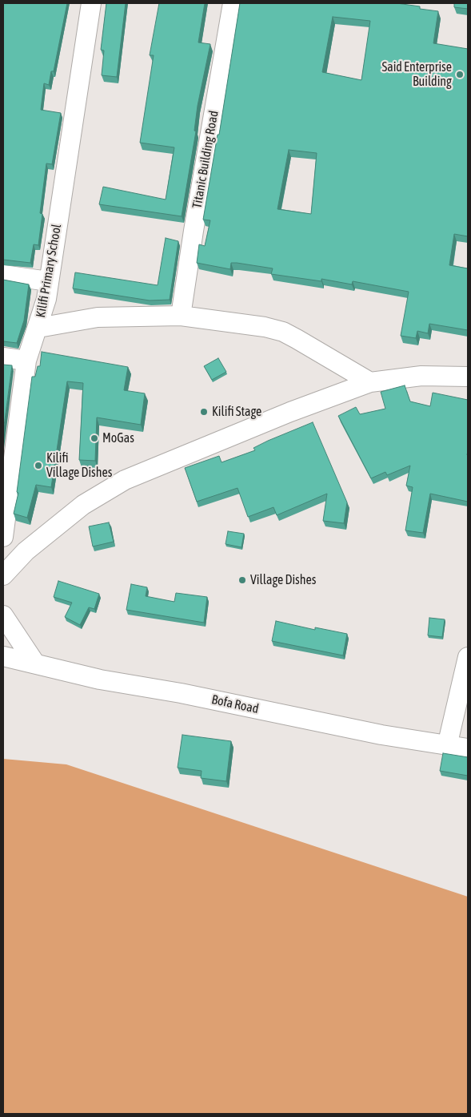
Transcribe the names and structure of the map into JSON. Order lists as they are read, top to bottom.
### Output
{
  "streets": {
    "street": ["Titanic Building Road", "Kilifi Primary School", "Bofa Road"]
  },
  "places": [
    "Said Enterprise Building",
    "Kilifi Stage",
    "MoGas",
    "Kilifi Village Dishes",
    "Village Dishes"
  ]
}
